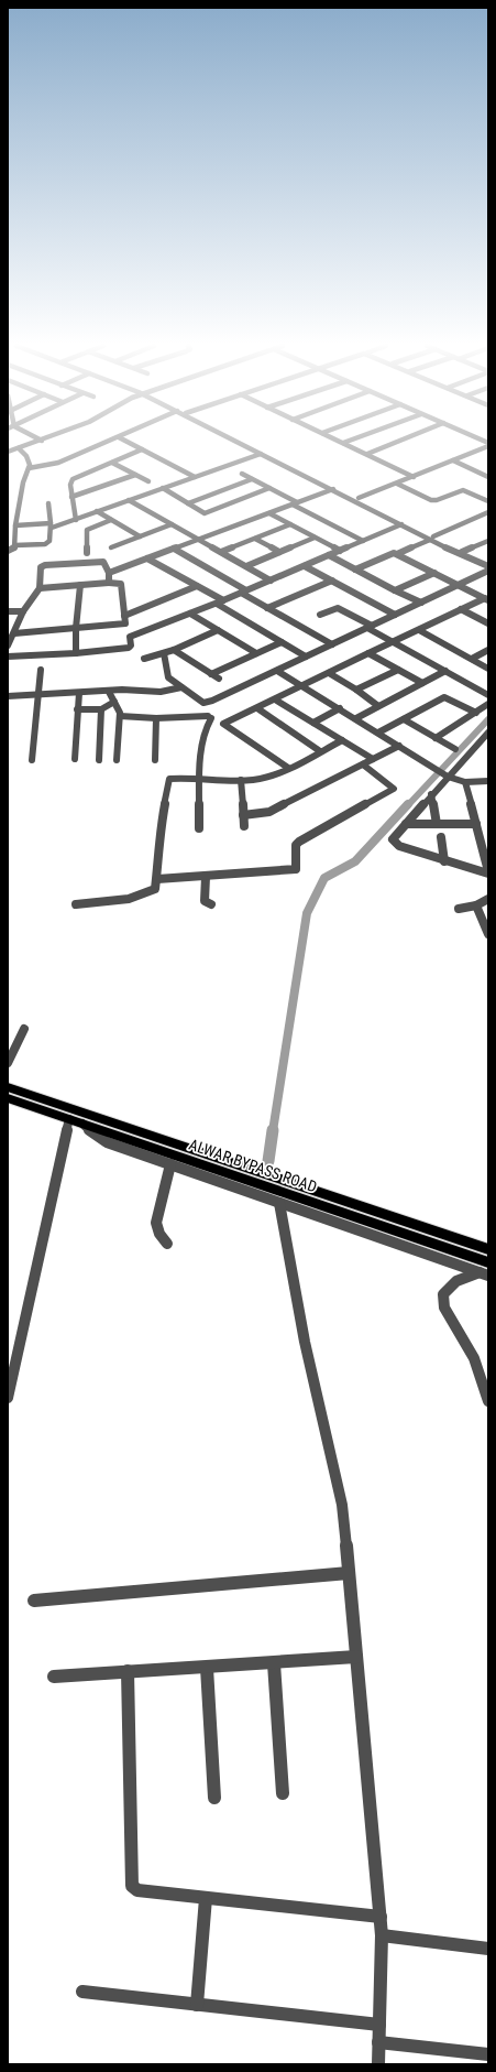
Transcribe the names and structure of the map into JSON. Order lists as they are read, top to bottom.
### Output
{
  "streets": {
    "main road": ["ALWAR BYPASS ROAD"]
  }
}
